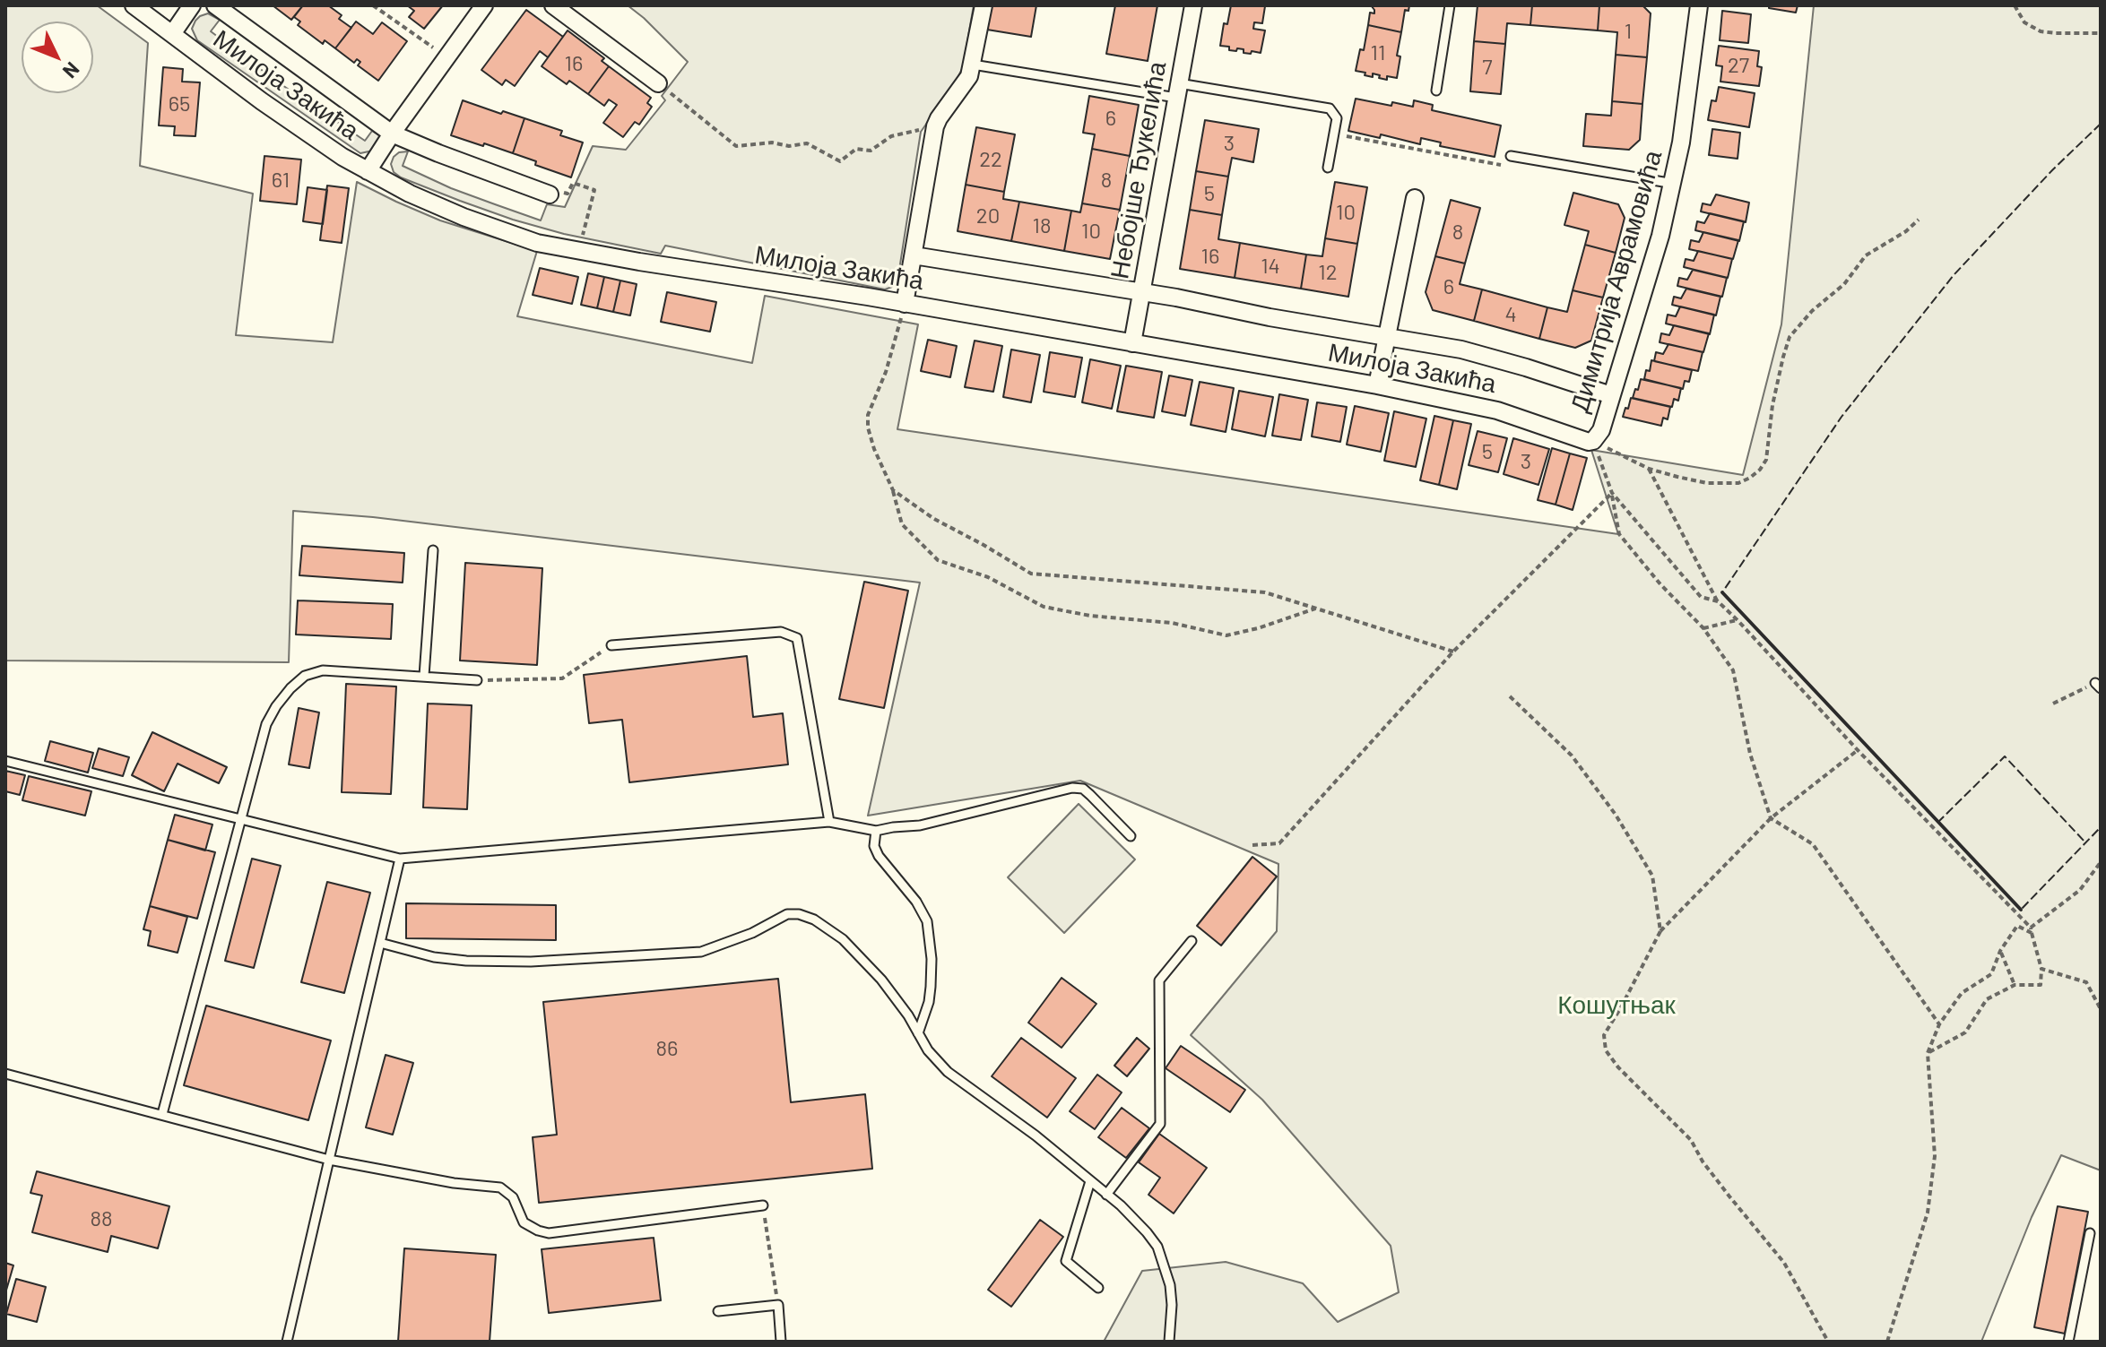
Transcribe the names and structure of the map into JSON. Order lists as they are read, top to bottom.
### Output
{
  "streets": {
    "street": ["Милоја Закића", "Небојше Ђукелића", "Димитрија Аврамовића"]
  },
  "crossings": [
    ["Милоја Закића", "Небојше Ђукелића"],
    ["Милоја Закића", "Димитрија Аврамовића"]
  ],
  "parks": ["Кошутњак"],
  "house_numbers": [
    "1",
    "11",
    "16",
    "27",
    "7",
    "65",
    "6",
    "3",
    "22",
    "61",
    "8",
    "5",
    "10",
    "20",
    "18",
    "10",
    "8",
    "16",
    "14",
    "12",
    "6",
    "4",
    "5",
    "3",
    "86",
    "88"
  ],
  "north": "bottom right"
}
